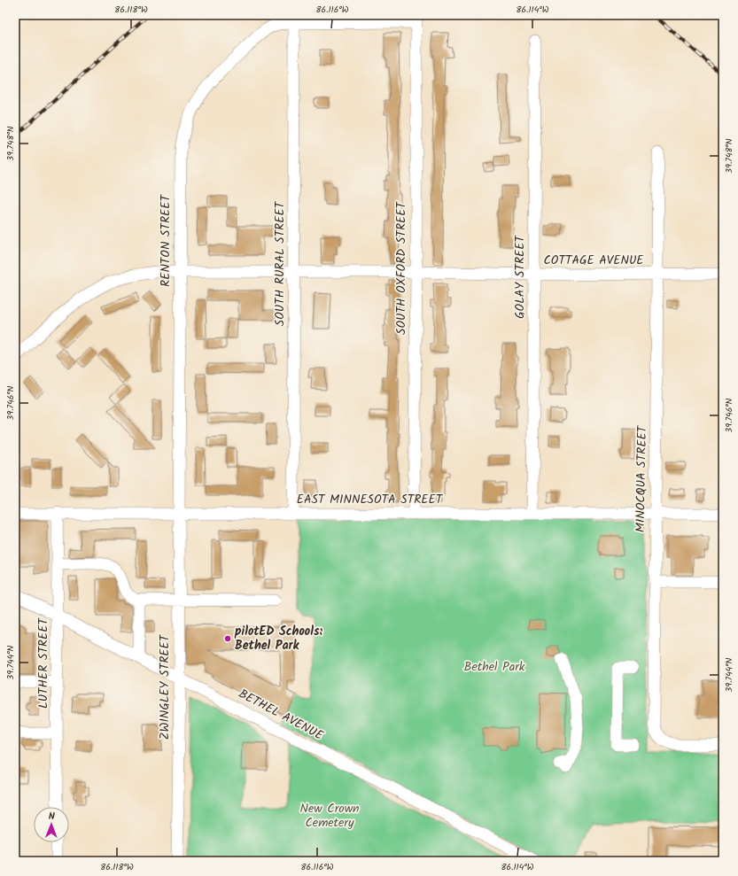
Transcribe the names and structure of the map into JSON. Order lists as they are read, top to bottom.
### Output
{
  "streets": {
    "street": [
      "RENTON STREET",
      "COTTAGE AVENUE",
      "SOUTH RURAL STREET",
      "SOUTH OXFORD STREET",
      "GOLAY STREET",
      "MINOCQUA STREET",
      "EAST MINNESOTA STREET",
      "LUTHER STREET",
      "ZWINGLEY STREET",
      "BETHEL AVENUE"
    ]
  },
  "crossings": [
    ["RENTON STREET", "COTTAGE AVENUE"],
    ["RENTON STREET", "SOUTH RURAL STREET"],
    ["RENTON STREET", "SOUTH OXFORD STREET"],
    ["RENTON STREET", "EAST MINNESOTA STREET"],
    ["RENTON STREET", "ZWINGLEY STREET"],
    ["COTTAGE AVENUE", "SOUTH RURAL STREET"],
    ["COTTAGE AVENUE", "SOUTH OXFORD STREET"],
    ["COTTAGE AVENUE", "GOLAY STREET"],
    ["COTTAGE AVENUE", "MINOCQUA STREET"],
    ["SOUTH RURAL STREET", "EAST MINNESOTA STREET"],
    ["SOUTH OXFORD STREET", "EAST MINNESOTA STREET"],
    ["GOLAY STREET", "EAST MINNESOTA STREET"],
    ["MINOCQUA STREET", "EAST MINNESOTA STREET"],
    ["EAST MINNESOTA STREET", "LUTHER STREET"],
    ["EAST MINNESOTA STREET", "ZWINGLEY STREET"],
    ["LUTHER STREET", "BETHEL AVENUE"],
    ["ZWINGLEY STREET", "BETHEL AVENUE"]
  ],
  "parks": ["Bethel Park", "New Crown Cemetery"],
  "places": ["pilotED Schools: Bethel Park"],
  "north": "top",
  "coordinates": [
    "86.118°W",
    "86.116°W",
    "86.114°W",
    "39.748°N",
    "39.746°N",
    "39.744°N"
  ]
}
